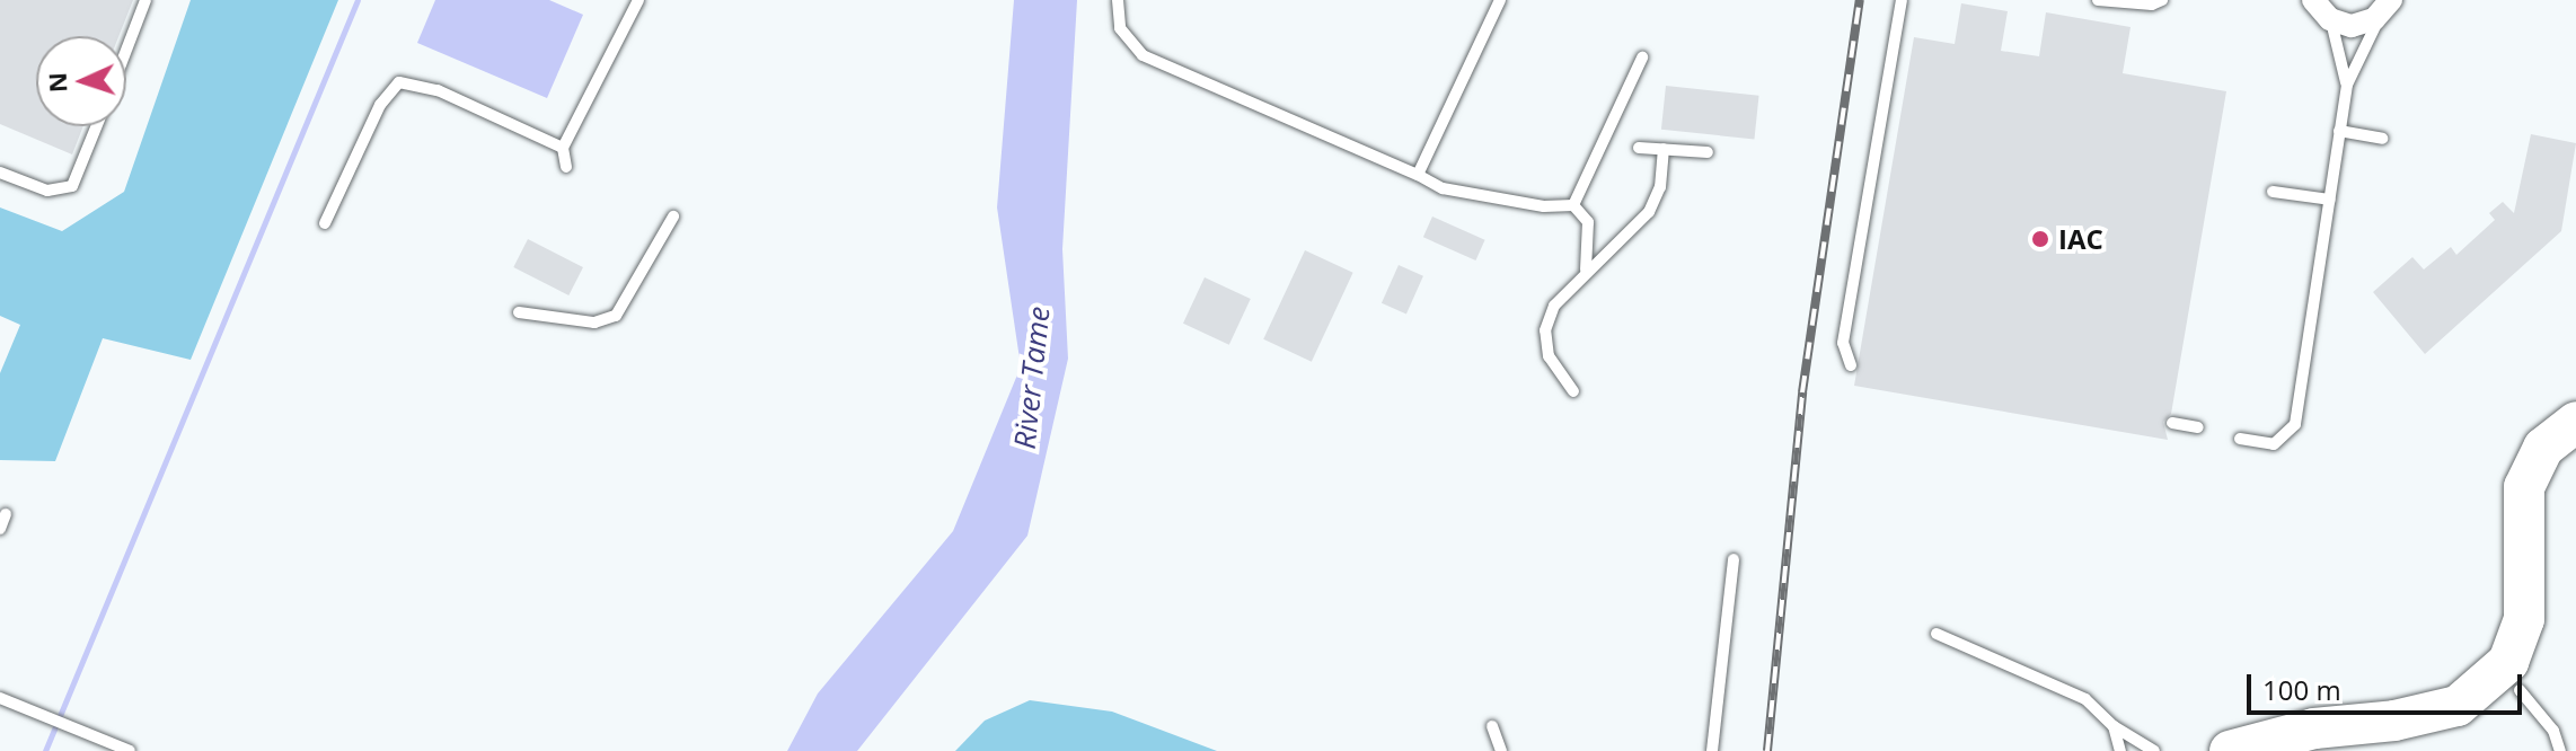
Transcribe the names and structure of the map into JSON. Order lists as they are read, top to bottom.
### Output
{
  "water": ["River Tame"],
  "places": ["IAC"],
  "scale_bar": "100 m",
  "north": "left"
}
